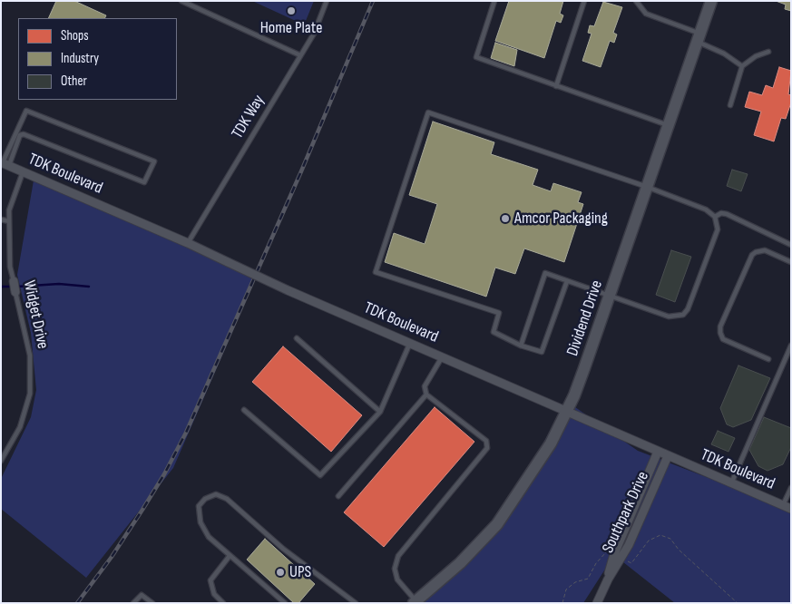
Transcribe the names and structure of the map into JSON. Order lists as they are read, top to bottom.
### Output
{
  "streets": {
    "street": [
      "TDK Boulevard",
      "Widget Drive",
      "Dividend Drive",
      "Southpark Drive"
    ],
    "lane": ["TDK Way"]
  },
  "crossings": [
    ["TDK Way", "TDK Boulevard"],
    ["TDK Boulevard", "Widget Drive"],
    ["TDK Boulevard", "Dividend Drive"],
    ["TDK Boulevard", "Southpark Drive"]
  ],
  "places": ["Home Plate", "Amcor Packaging", "UPS"],
  "legend": ["Shops", "Industry", "Other"]
}
